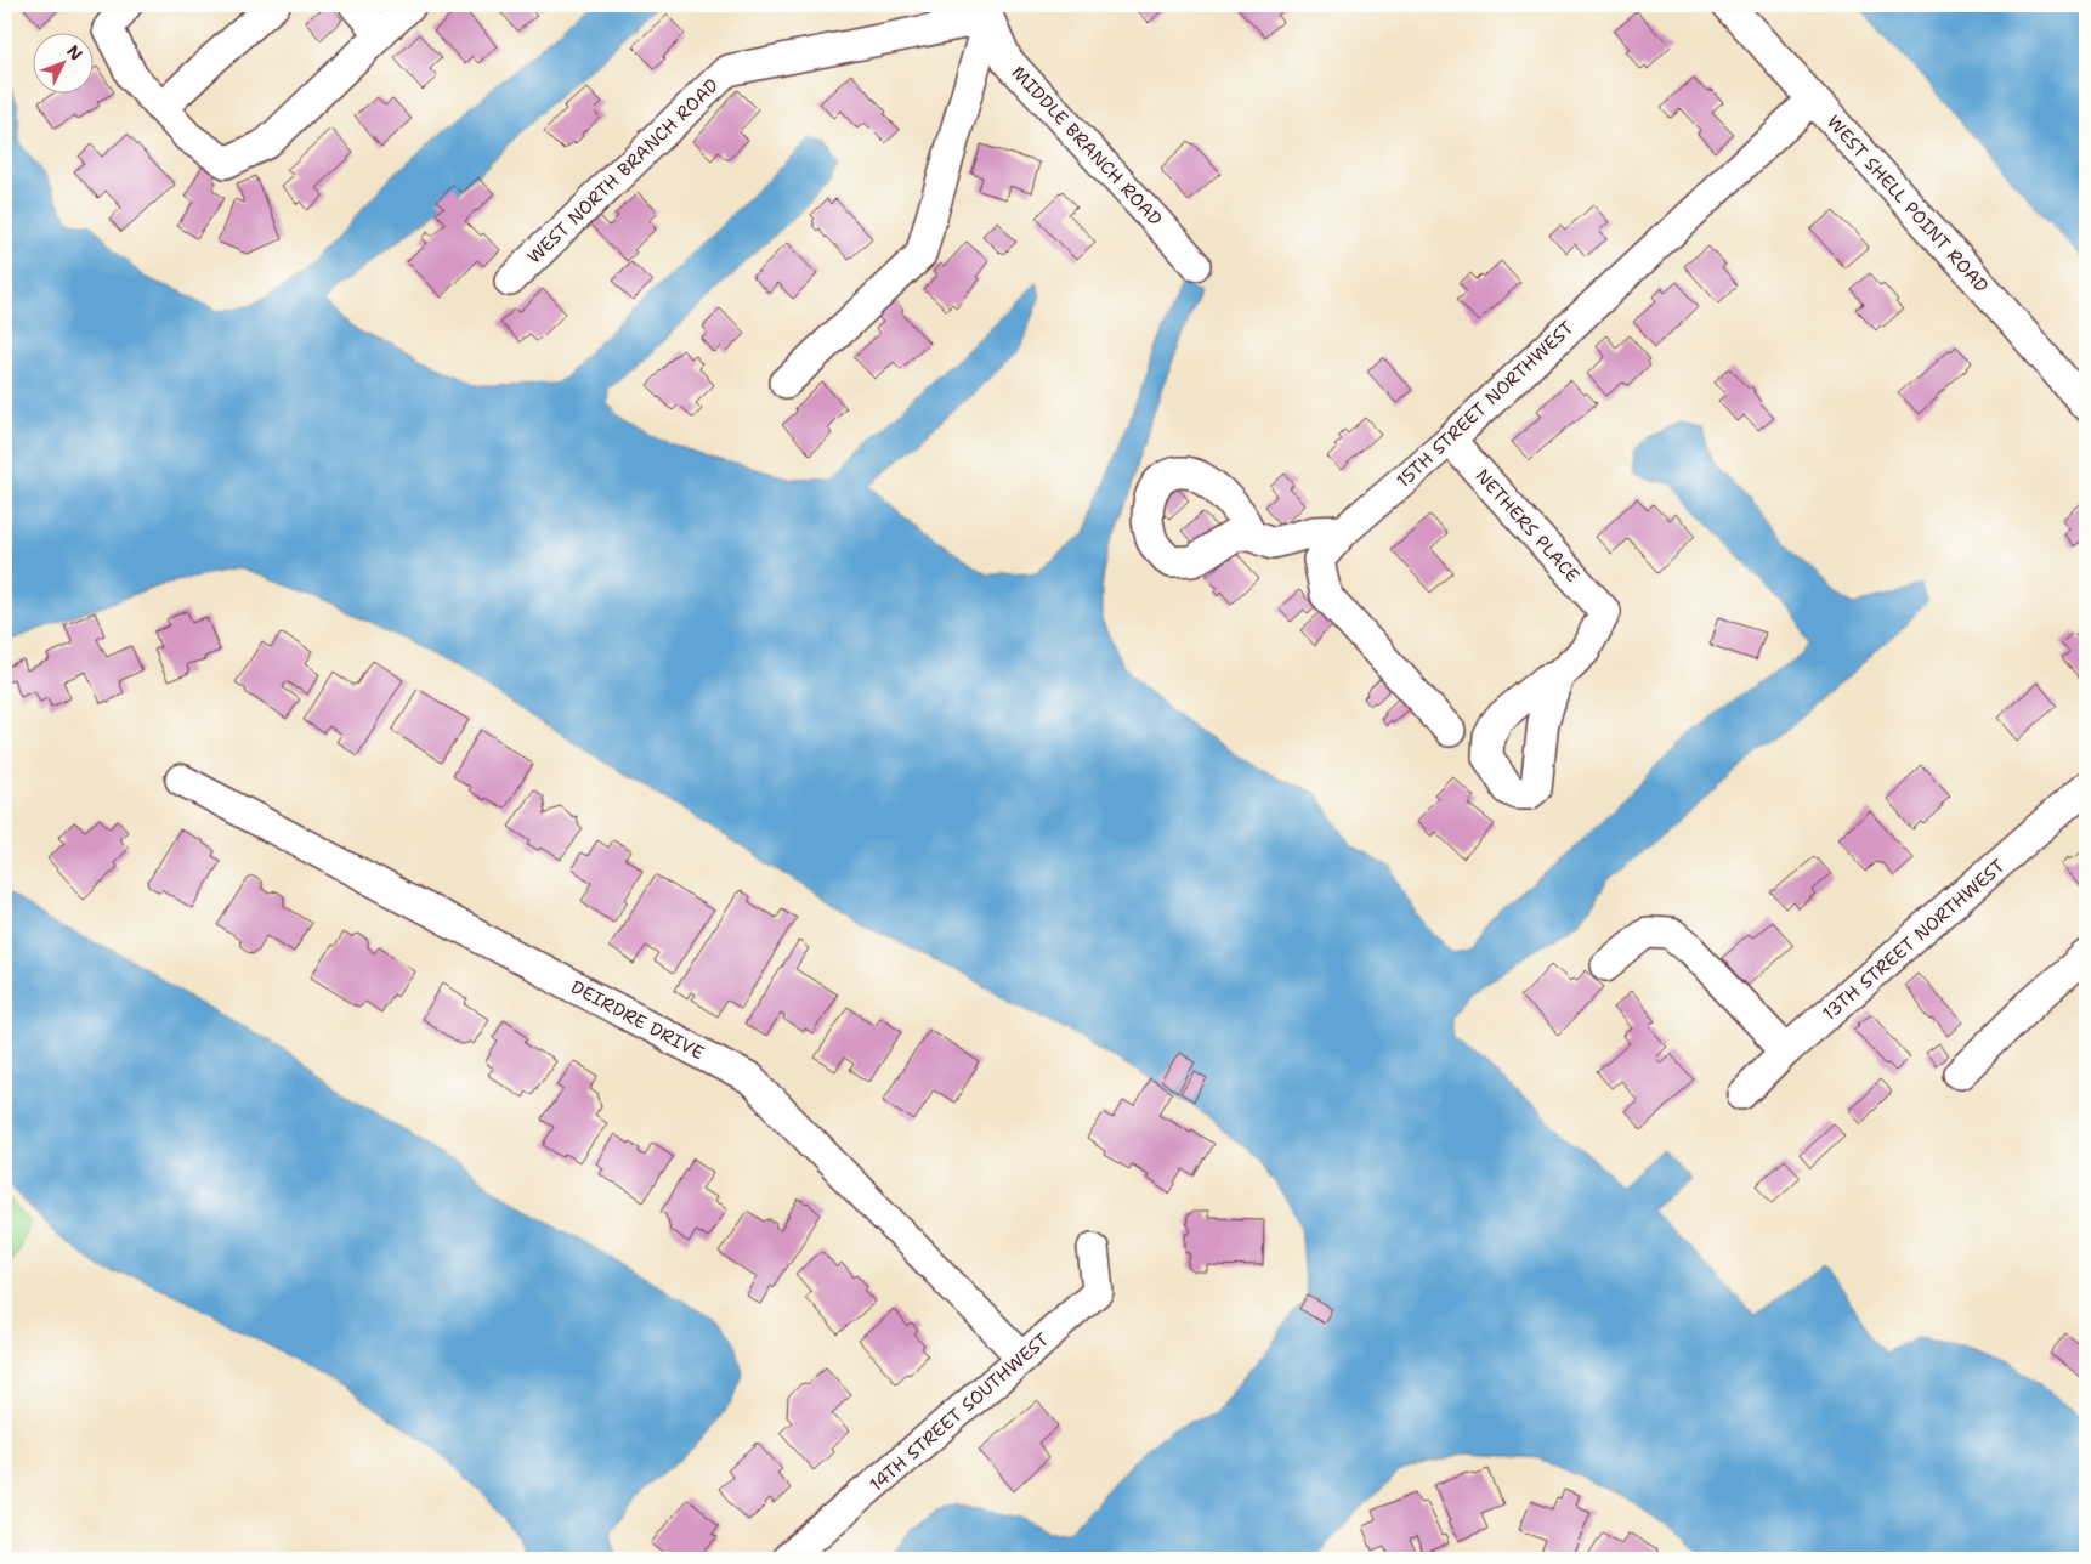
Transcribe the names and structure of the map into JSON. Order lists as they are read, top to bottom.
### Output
{
  "streets": {
    "street": [
      "MIDDLE BRANCH ROAD",
      "WEST NORTH BRANCH ROAD",
      "WEST SHELL POINT ROAD",
      "15TH STREET NORTHWEST",
      "NETHERS PLACE",
      "13TH STREET NORTHWEST",
      "DEIRDRE DRIVE",
      "14TH STREET SOUTHWEST"
    ]
  },
  "crossings": [
    ["MIDDLE BRANCH ROAD", "WEST NORTH BRANCH ROAD"],
    ["WEST SHELL POINT ROAD", "15TH STREET NORTHWEST"],
    ["15TH STREET NORTHWEST", "NETHERS PLACE"],
    ["DEIRDRE DRIVE", "14TH STREET SOUTHWEST"]
  ],
  "north": "top right"
}
